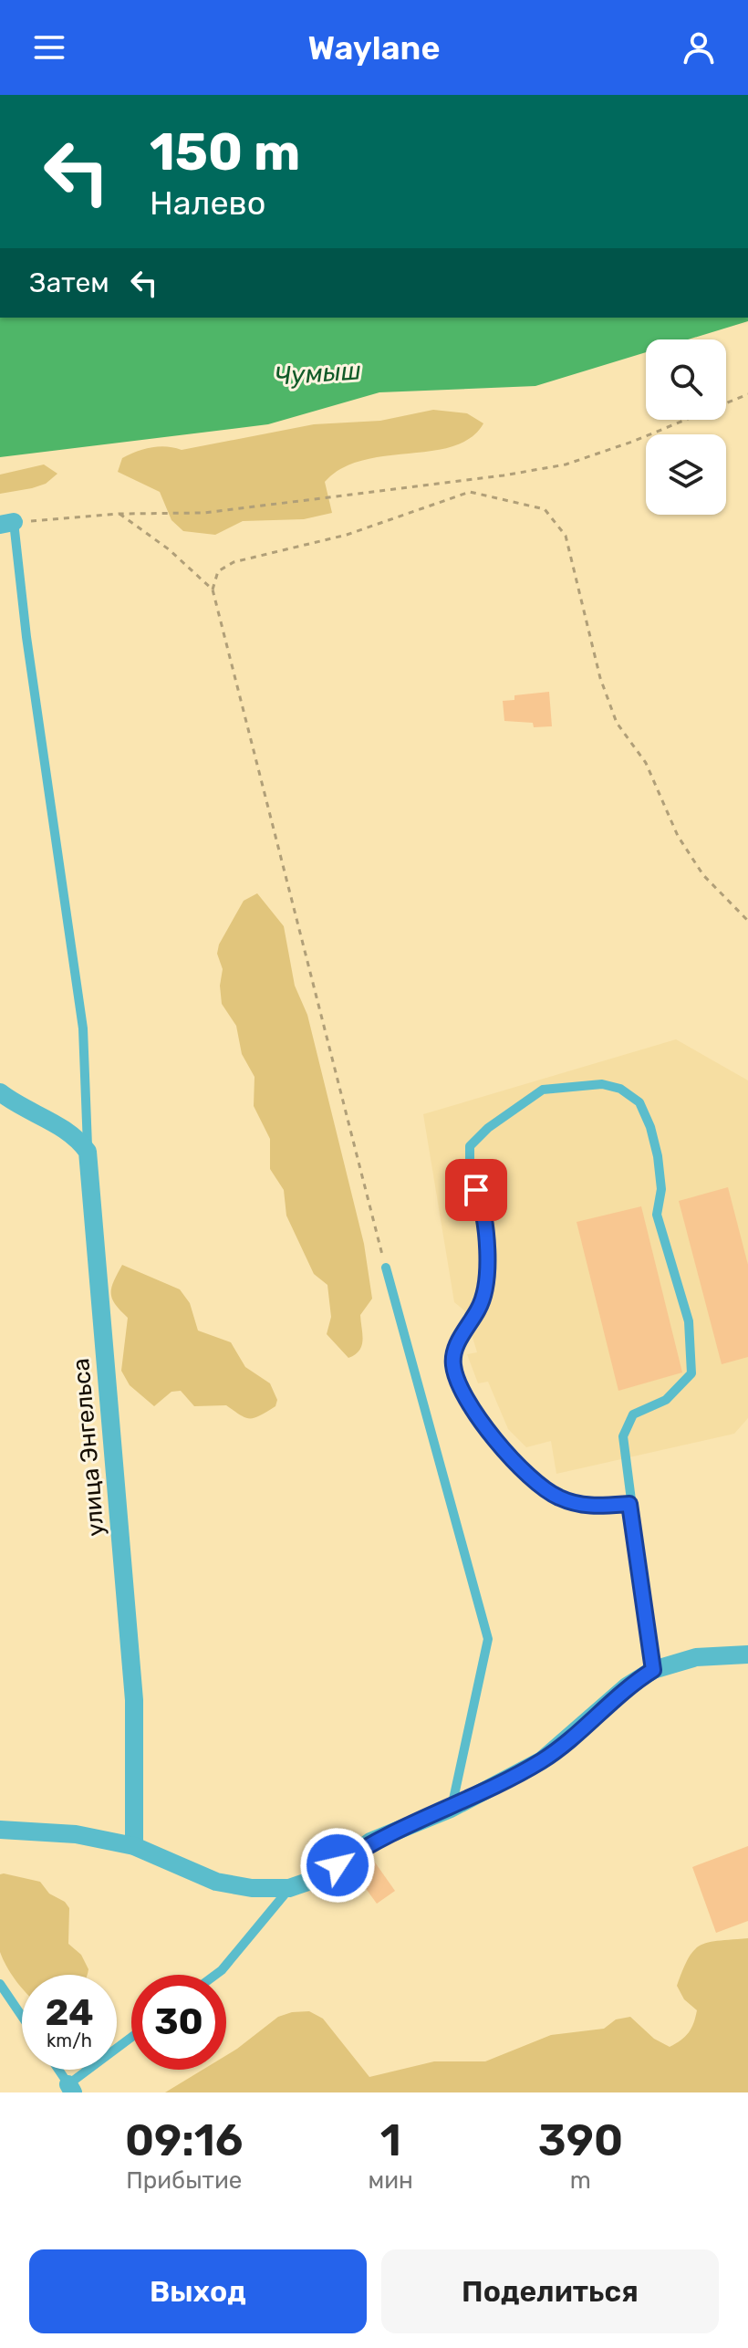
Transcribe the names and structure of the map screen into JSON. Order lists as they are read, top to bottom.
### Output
{
  "streets": {
    "street": ["улица Энгельса"]
  },
  "water": ["Чумыш"],
  "page": {
    "header": "Waylane",
    "turn": ["150 m", "Налево"],
    "then": "Затем",
    "speed": "24 km/h",
    "limit": "30",
    "eta": [
      "09:16",
      "Прибытие",
      "1",
      "мин",
      "390",
      "m"
    ],
    "buttons": ["Выход", "Поделиться"]
  }
}
